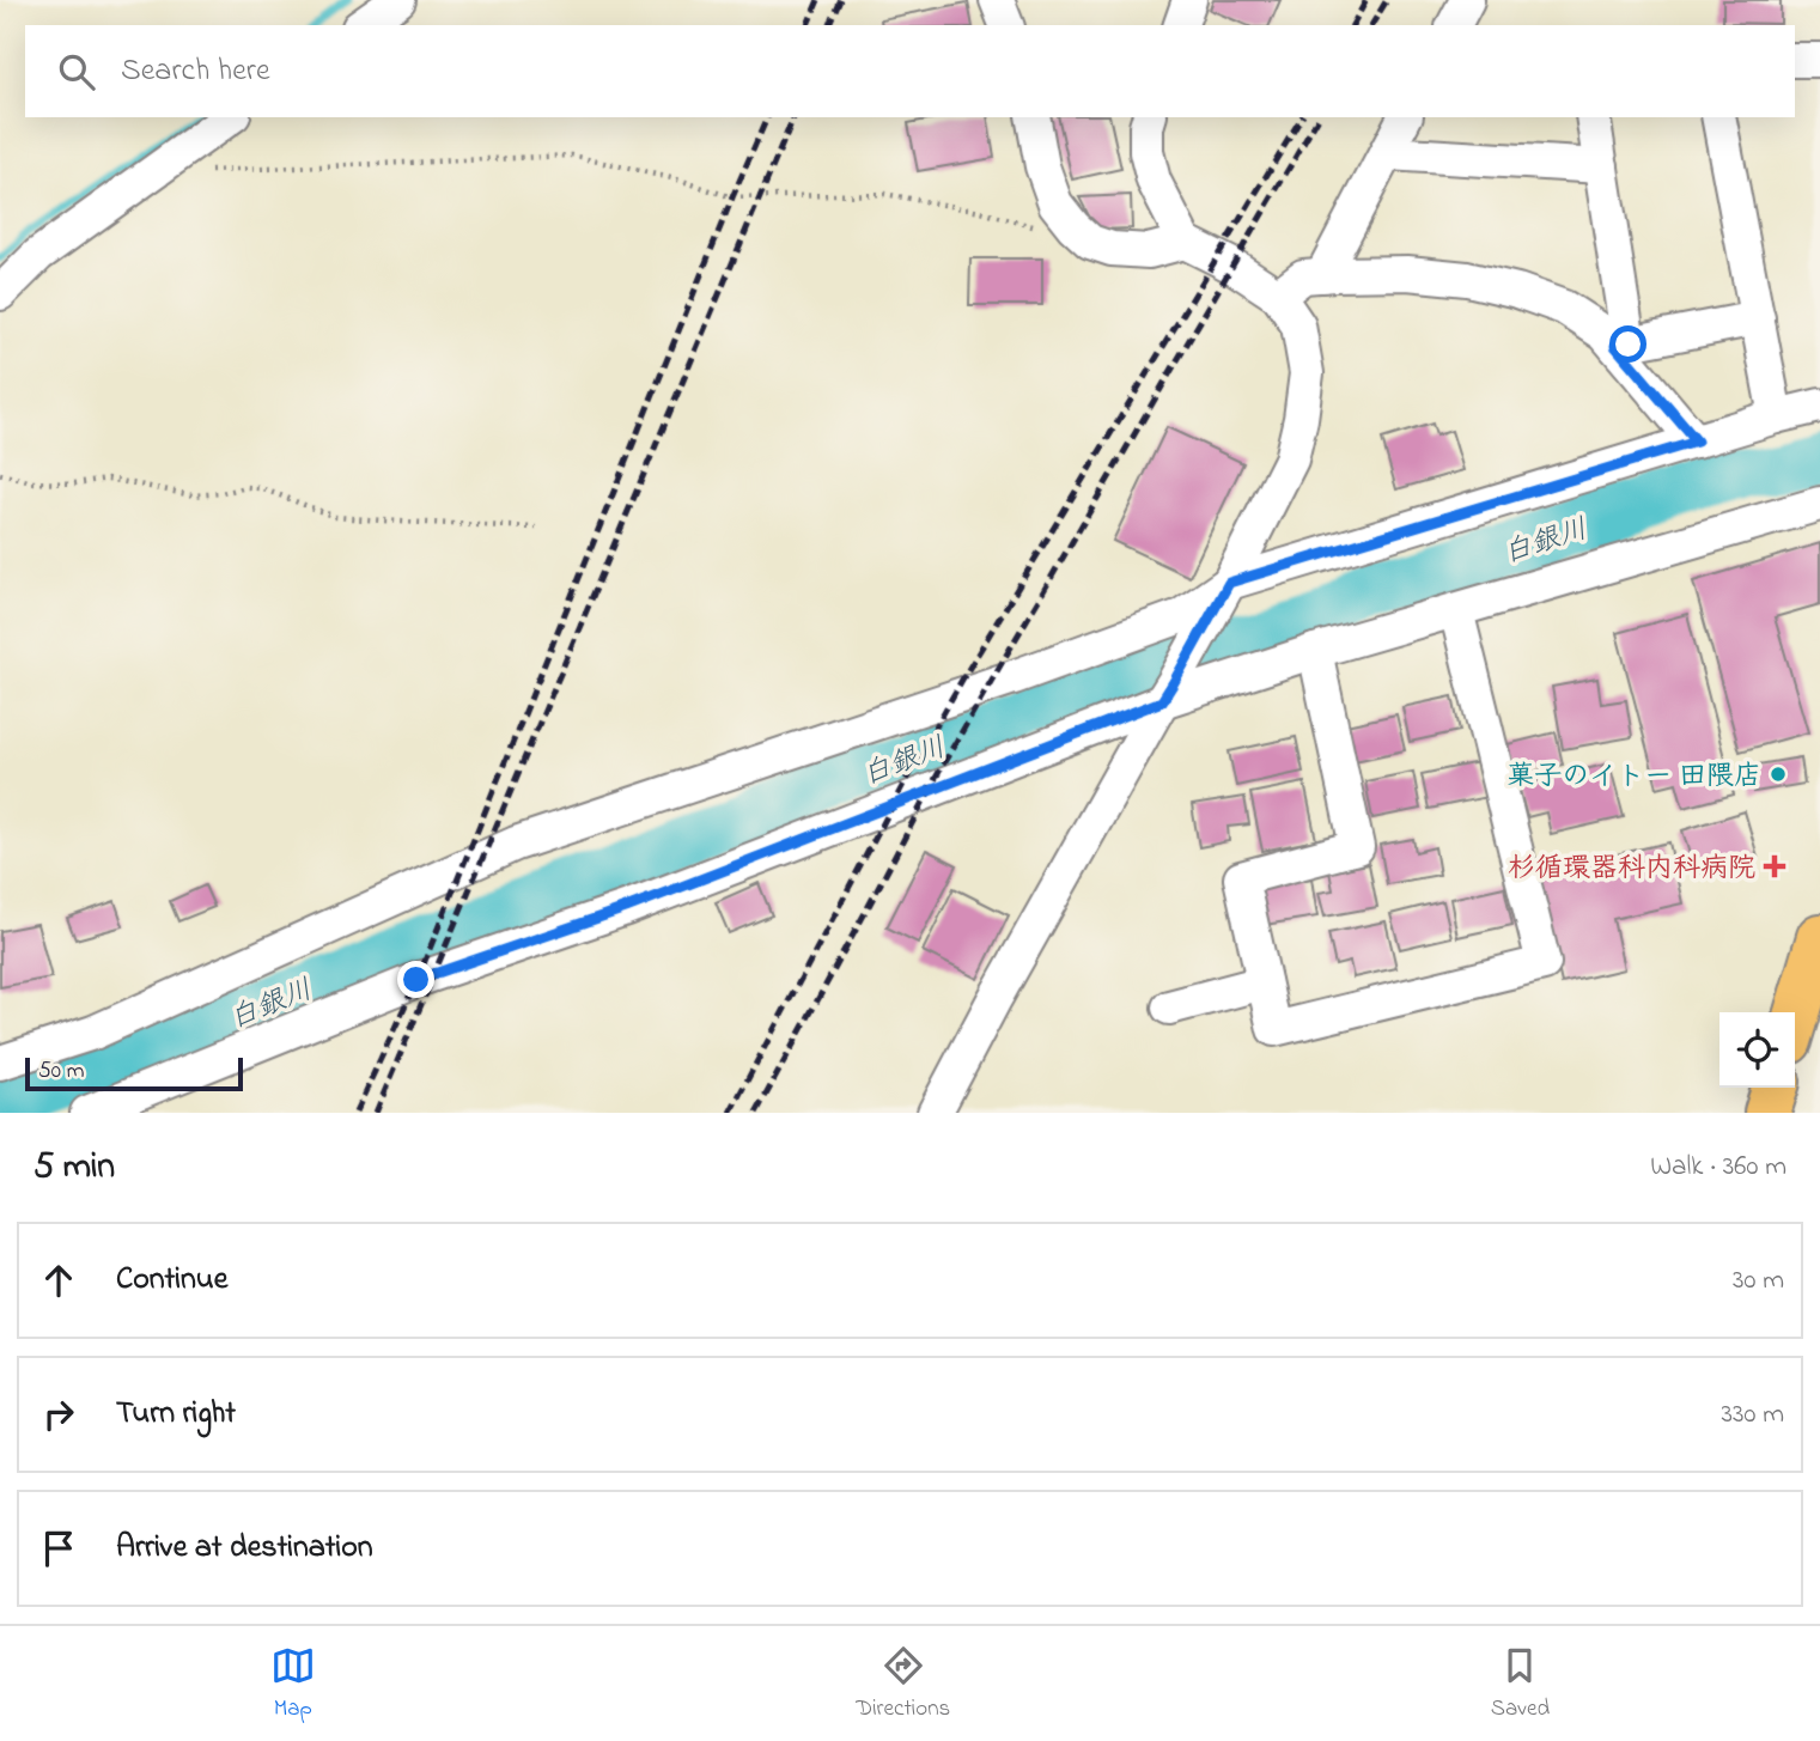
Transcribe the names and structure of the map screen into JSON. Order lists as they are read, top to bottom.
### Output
{
  "water": ["白銀川"],
  "places": {
    "other": ["菓子のイトー 田隈店"],
    "health": ["杉循環器科内科病院"]
  },
  "scale_bar": "50 m",
  "page": {
    "search": "Search here",
    "scale": "50 m",
    "heading": ["5 min", "Walk · 360 m"],
    "list": [
      ["Continue", "30 m"],
      ["Turn right", "330 m"],
      "Arrive at destination"
    ],
    "nav": ["Map", "Directions", "Saved"]
  }
}
